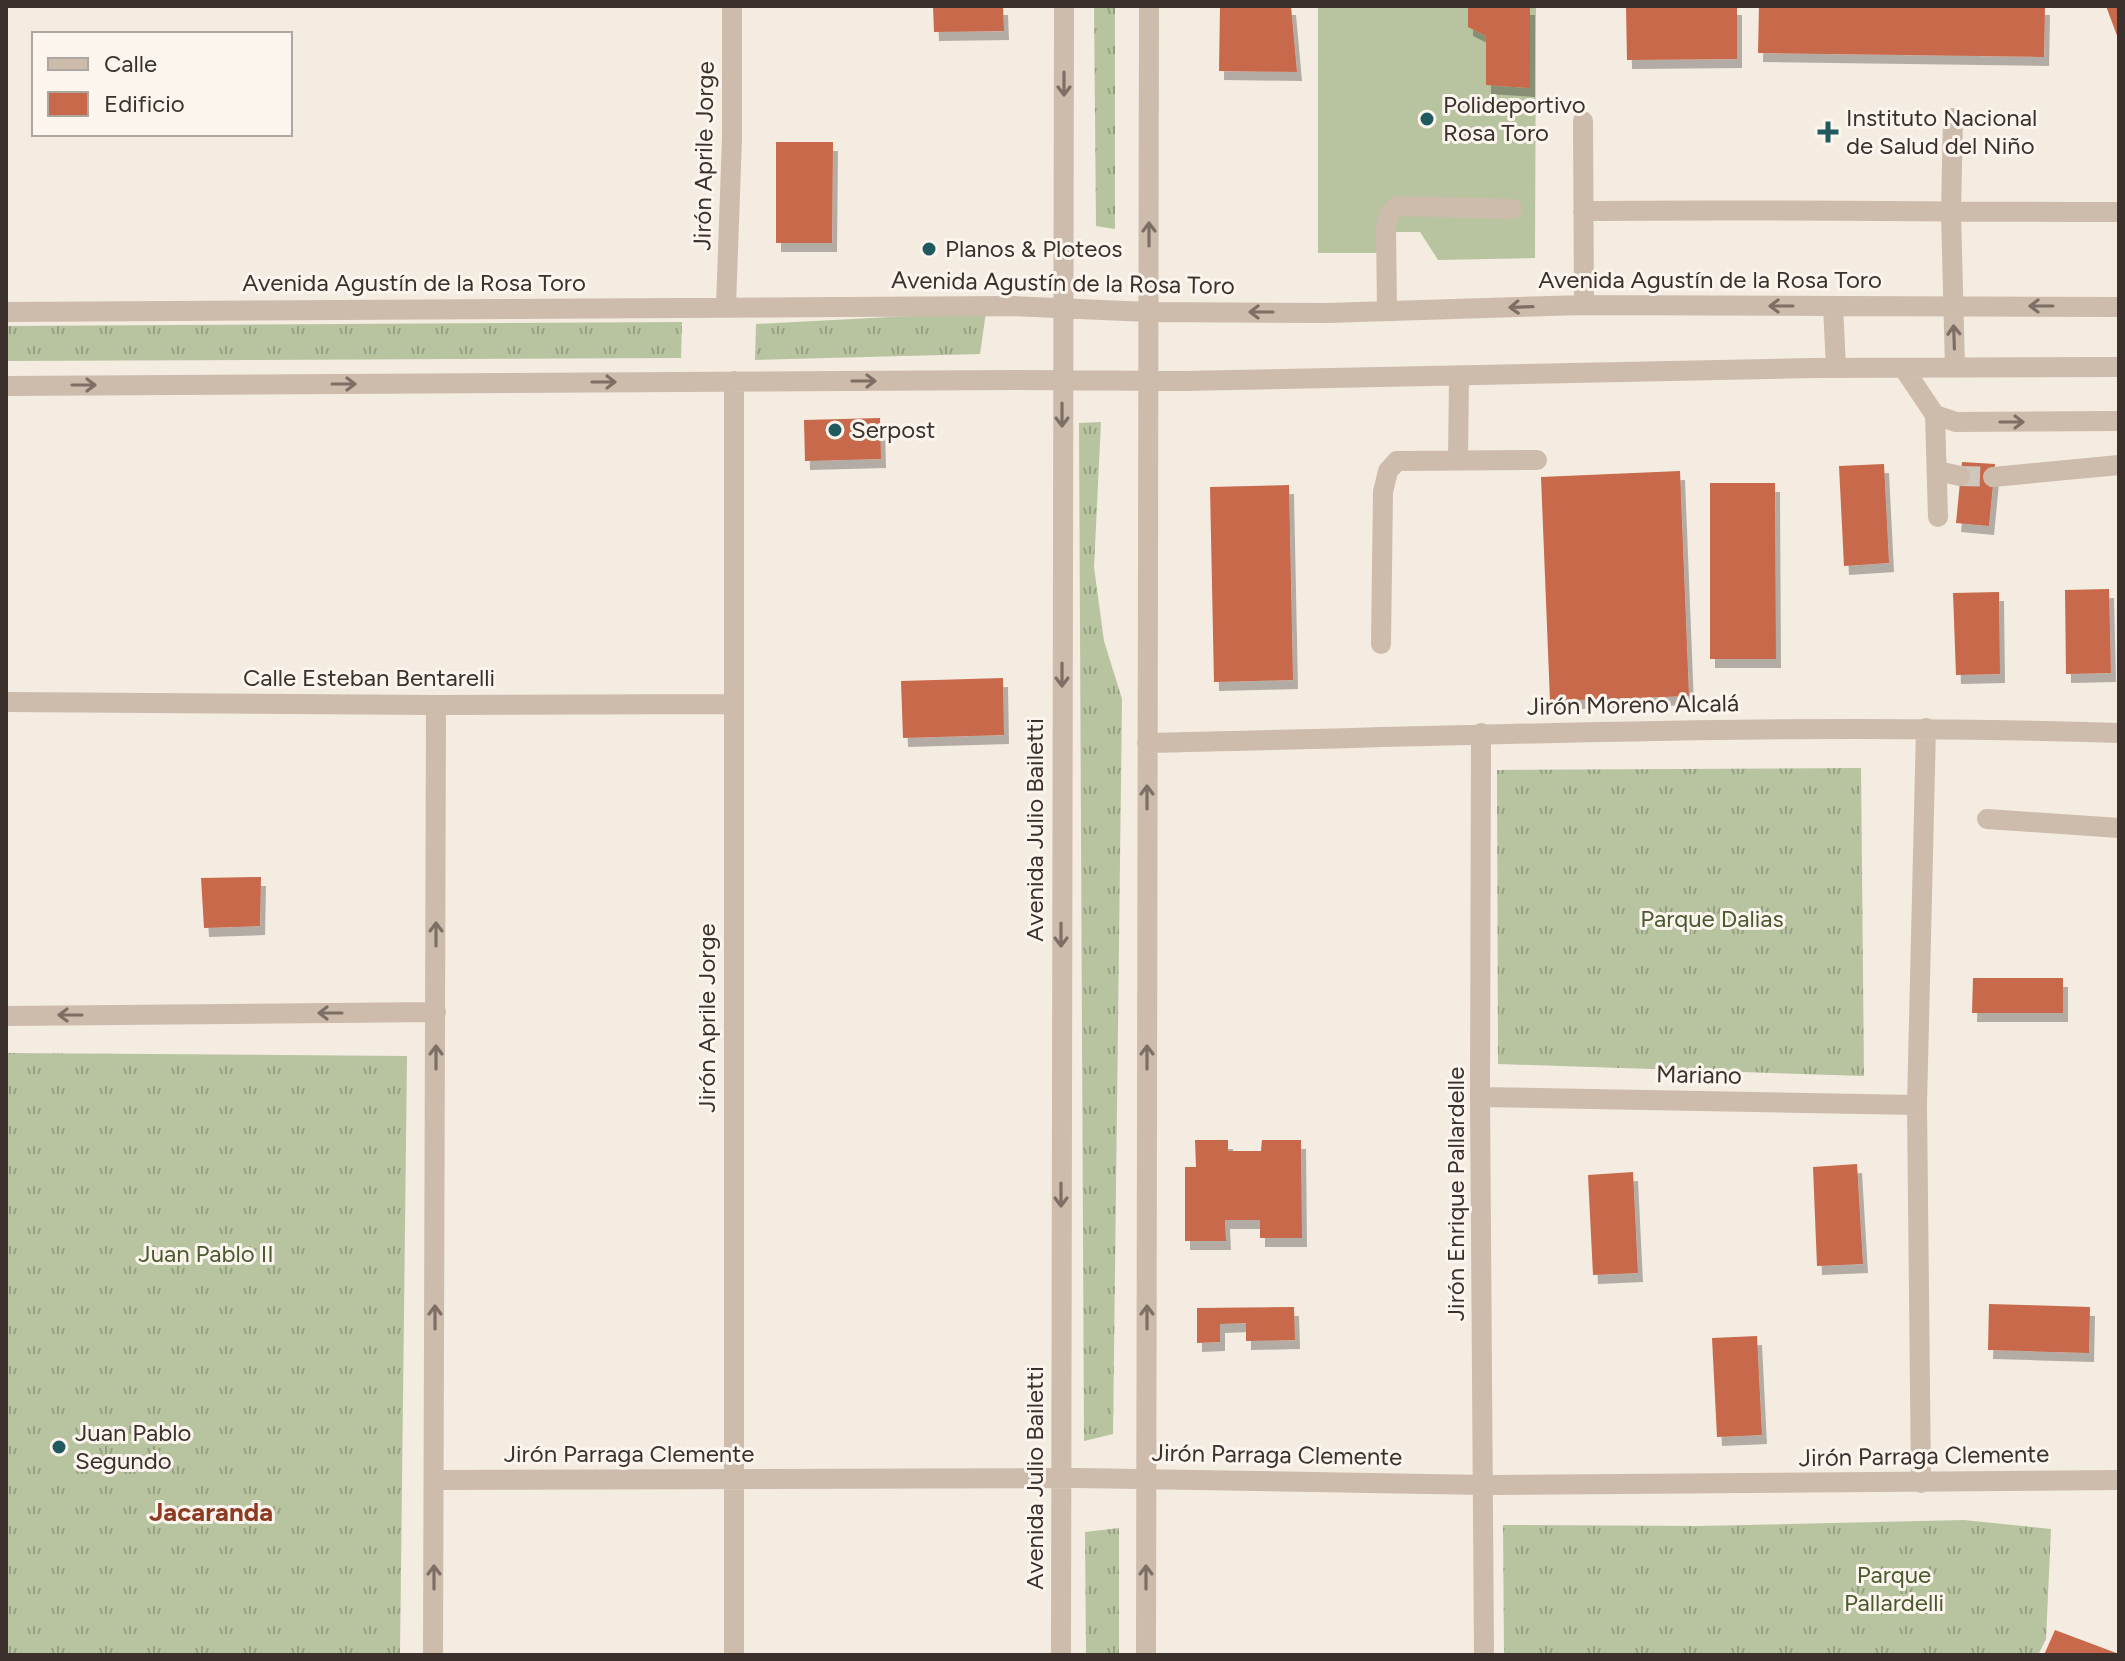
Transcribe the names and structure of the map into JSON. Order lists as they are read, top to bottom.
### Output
{
  "streets": {
    "street": [
      "Jirón Aprile Jorge",
      "Avenida Agustín de la Rosa Toro",
      "Calle Esteban Bentarelli",
      "Jirón Moreno Alcalá",
      "Avenida Julio Bailetti",
      "Mariano",
      "Jirón Enrique Pallardelle",
      "Jirón Parraga Clemente"
    ]
  },
  "crossings": [
    ["Jirón Aprile Jorge", "Avenida Agustín de la Rosa Toro"],
    ["Jirón Aprile Jorge", "Calle Esteban Bentarelli"],
    ["Jirón Aprile Jorge", "Jirón Parraga Clemente"],
    ["Avenida Agustín de la Rosa Toro", "Avenida Julio Bailetti"],
    ["Jirón Moreno Alcalá", "Jirón Enrique Pallardelle"],
    ["Avenida Julio Bailetti", "Jirón Parraga Clemente"],
    ["Mariano", "Jirón Enrique Pallardelle"],
    ["Jirón Enrique Pallardelle", "Jirón Parraga Clemente"]
  ],
  "districts": ["Jacaranda"],
  "parks": ["Parque Dalias", "Juan Pablo II", "Parque Pallardelli"],
  "places": {
    "other": [
      "Polideportivo Rosa Toro",
      "Planos & Ploteos",
      "Serpost",
      "Juan Pablo Segundo"
    ],
    "health": ["Instituto Nacional de Salud del Niño"]
  },
  "legend": ["Calle", "Edificio"]
}
